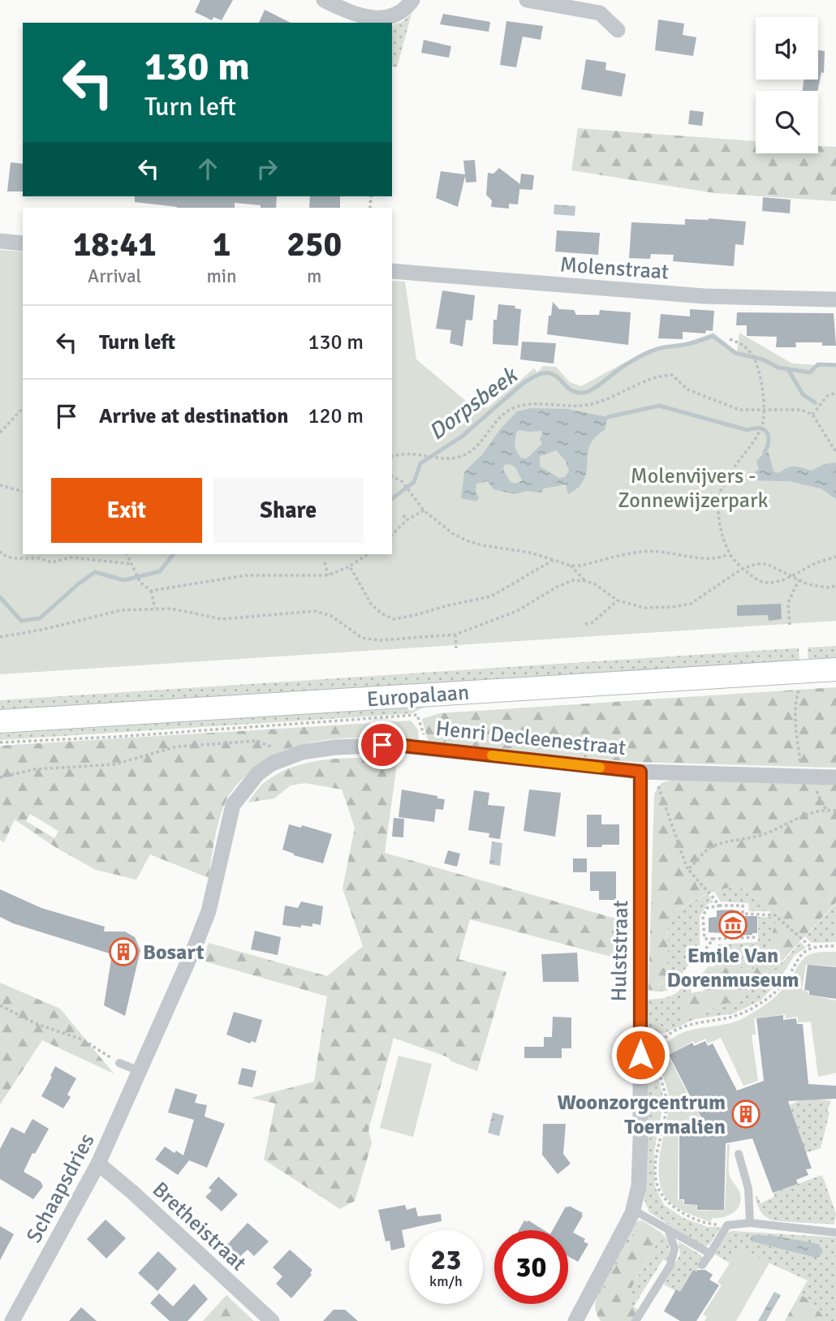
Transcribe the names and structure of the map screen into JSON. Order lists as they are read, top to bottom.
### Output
{
  "streets": {
    "main road": ["Europalaan"],
    "street": [
      "Molenstraat",
      "Henri Decleenestraat",
      "Hulststraat",
      "Schaapsdries",
      "Bretheistraat"
    ]
  },
  "crossings": [
    ["Henri Decleenestraat", "Hulststraat"],
    ["Henri Decleenestraat", "Schaapsdries"],
    ["Schaapsdries", "Bretheistraat"]
  ],
  "water": ["Dorpsbeek"],
  "parks": ["Molenvijvers - Zonnewijzerpark"],
  "places": {
    "museum": ["Emile Van Dorenmuseum"],
    "building": ["Bosart", "Woonzorgcentrum Toermalien"]
  },
  "page": {
    "turn": ["130 m", "Turn left"],
    "eta": [
      "18:41",
      "Arrival",
      "1",
      "min",
      "250",
      "m"
    ],
    "list": [
      {
        "name": "Turn left",
        "value": "130 m"
      },
      {
        "name": "Arrive at destination",
        "value": "120 m"
      }
    ],
    "buttons": ["Exit", "Share"],
    "speed": "23 km/h",
    "limit": "30"
  }
}
